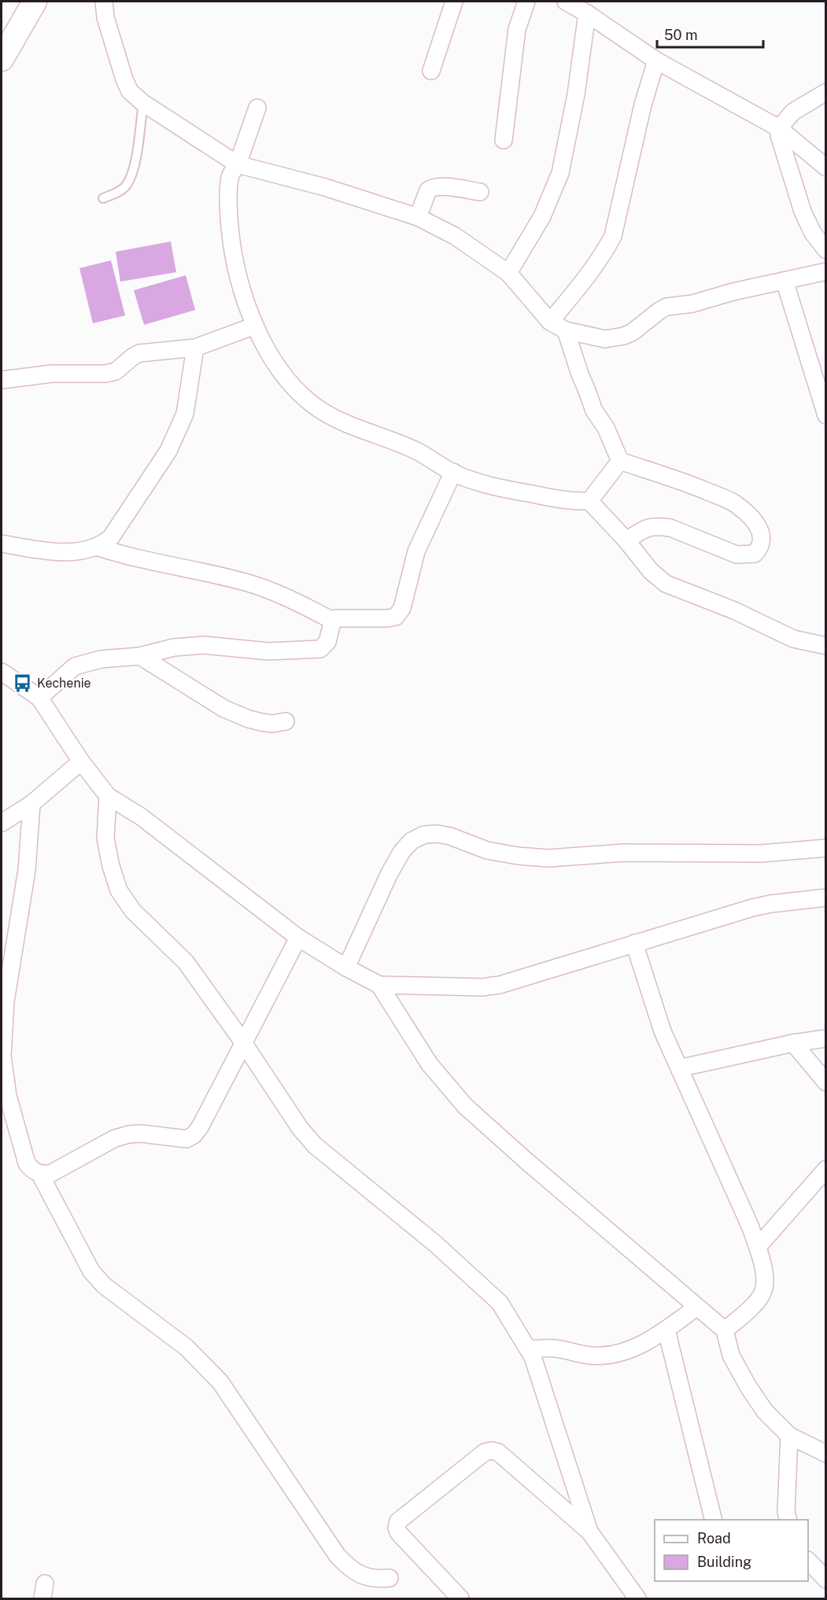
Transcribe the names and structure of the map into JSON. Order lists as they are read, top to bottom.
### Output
{
  "places": {
    "bus stop": ["Kechenie"]
  },
  "legend": ["Road", "Building"],
  "scale_bar": "50 m"
}
